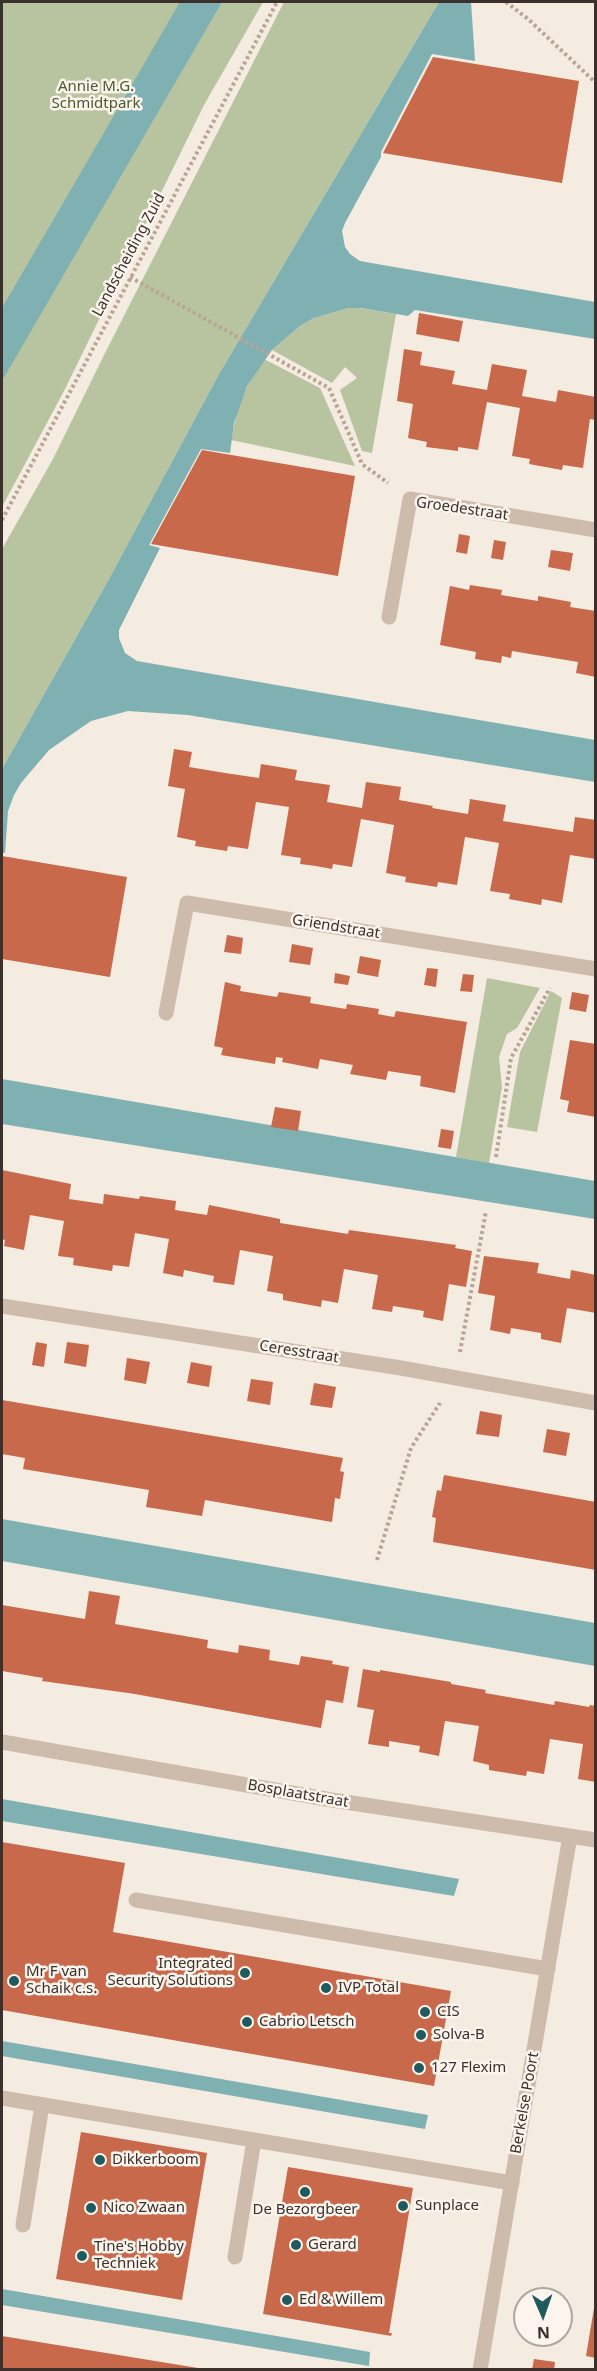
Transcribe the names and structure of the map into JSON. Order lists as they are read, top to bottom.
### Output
{
  "streets": {
    "street": [
      "Groedestraat",
      "Griendstraat",
      "Ceresstraat",
      "Bosplaatstraat",
      "Berkelse Poort"
    ],
    "path": ["Landscheiding Zuid"]
  },
  "crossings": [
    ["Bosplaatstraat", "Berkelse Poort"]
  ],
  "parks": ["Annie M.G. Schmidtpark"],
  "places": [
    "Integrated Security Solutions",
    "Mr F van Schaik c.s.",
    "IVP Total",
    "CIS",
    "Cabrio Letsch",
    "Solva-B",
    "127 Flexim",
    "Dikkerboom",
    "De Bezorgbeer",
    "Sunplace",
    "Nico Zwaan",
    "Gerard",
    "Tine's Hobby Techniek",
    "Ed & Willem"
  ],
  "north": "bottom"
}
